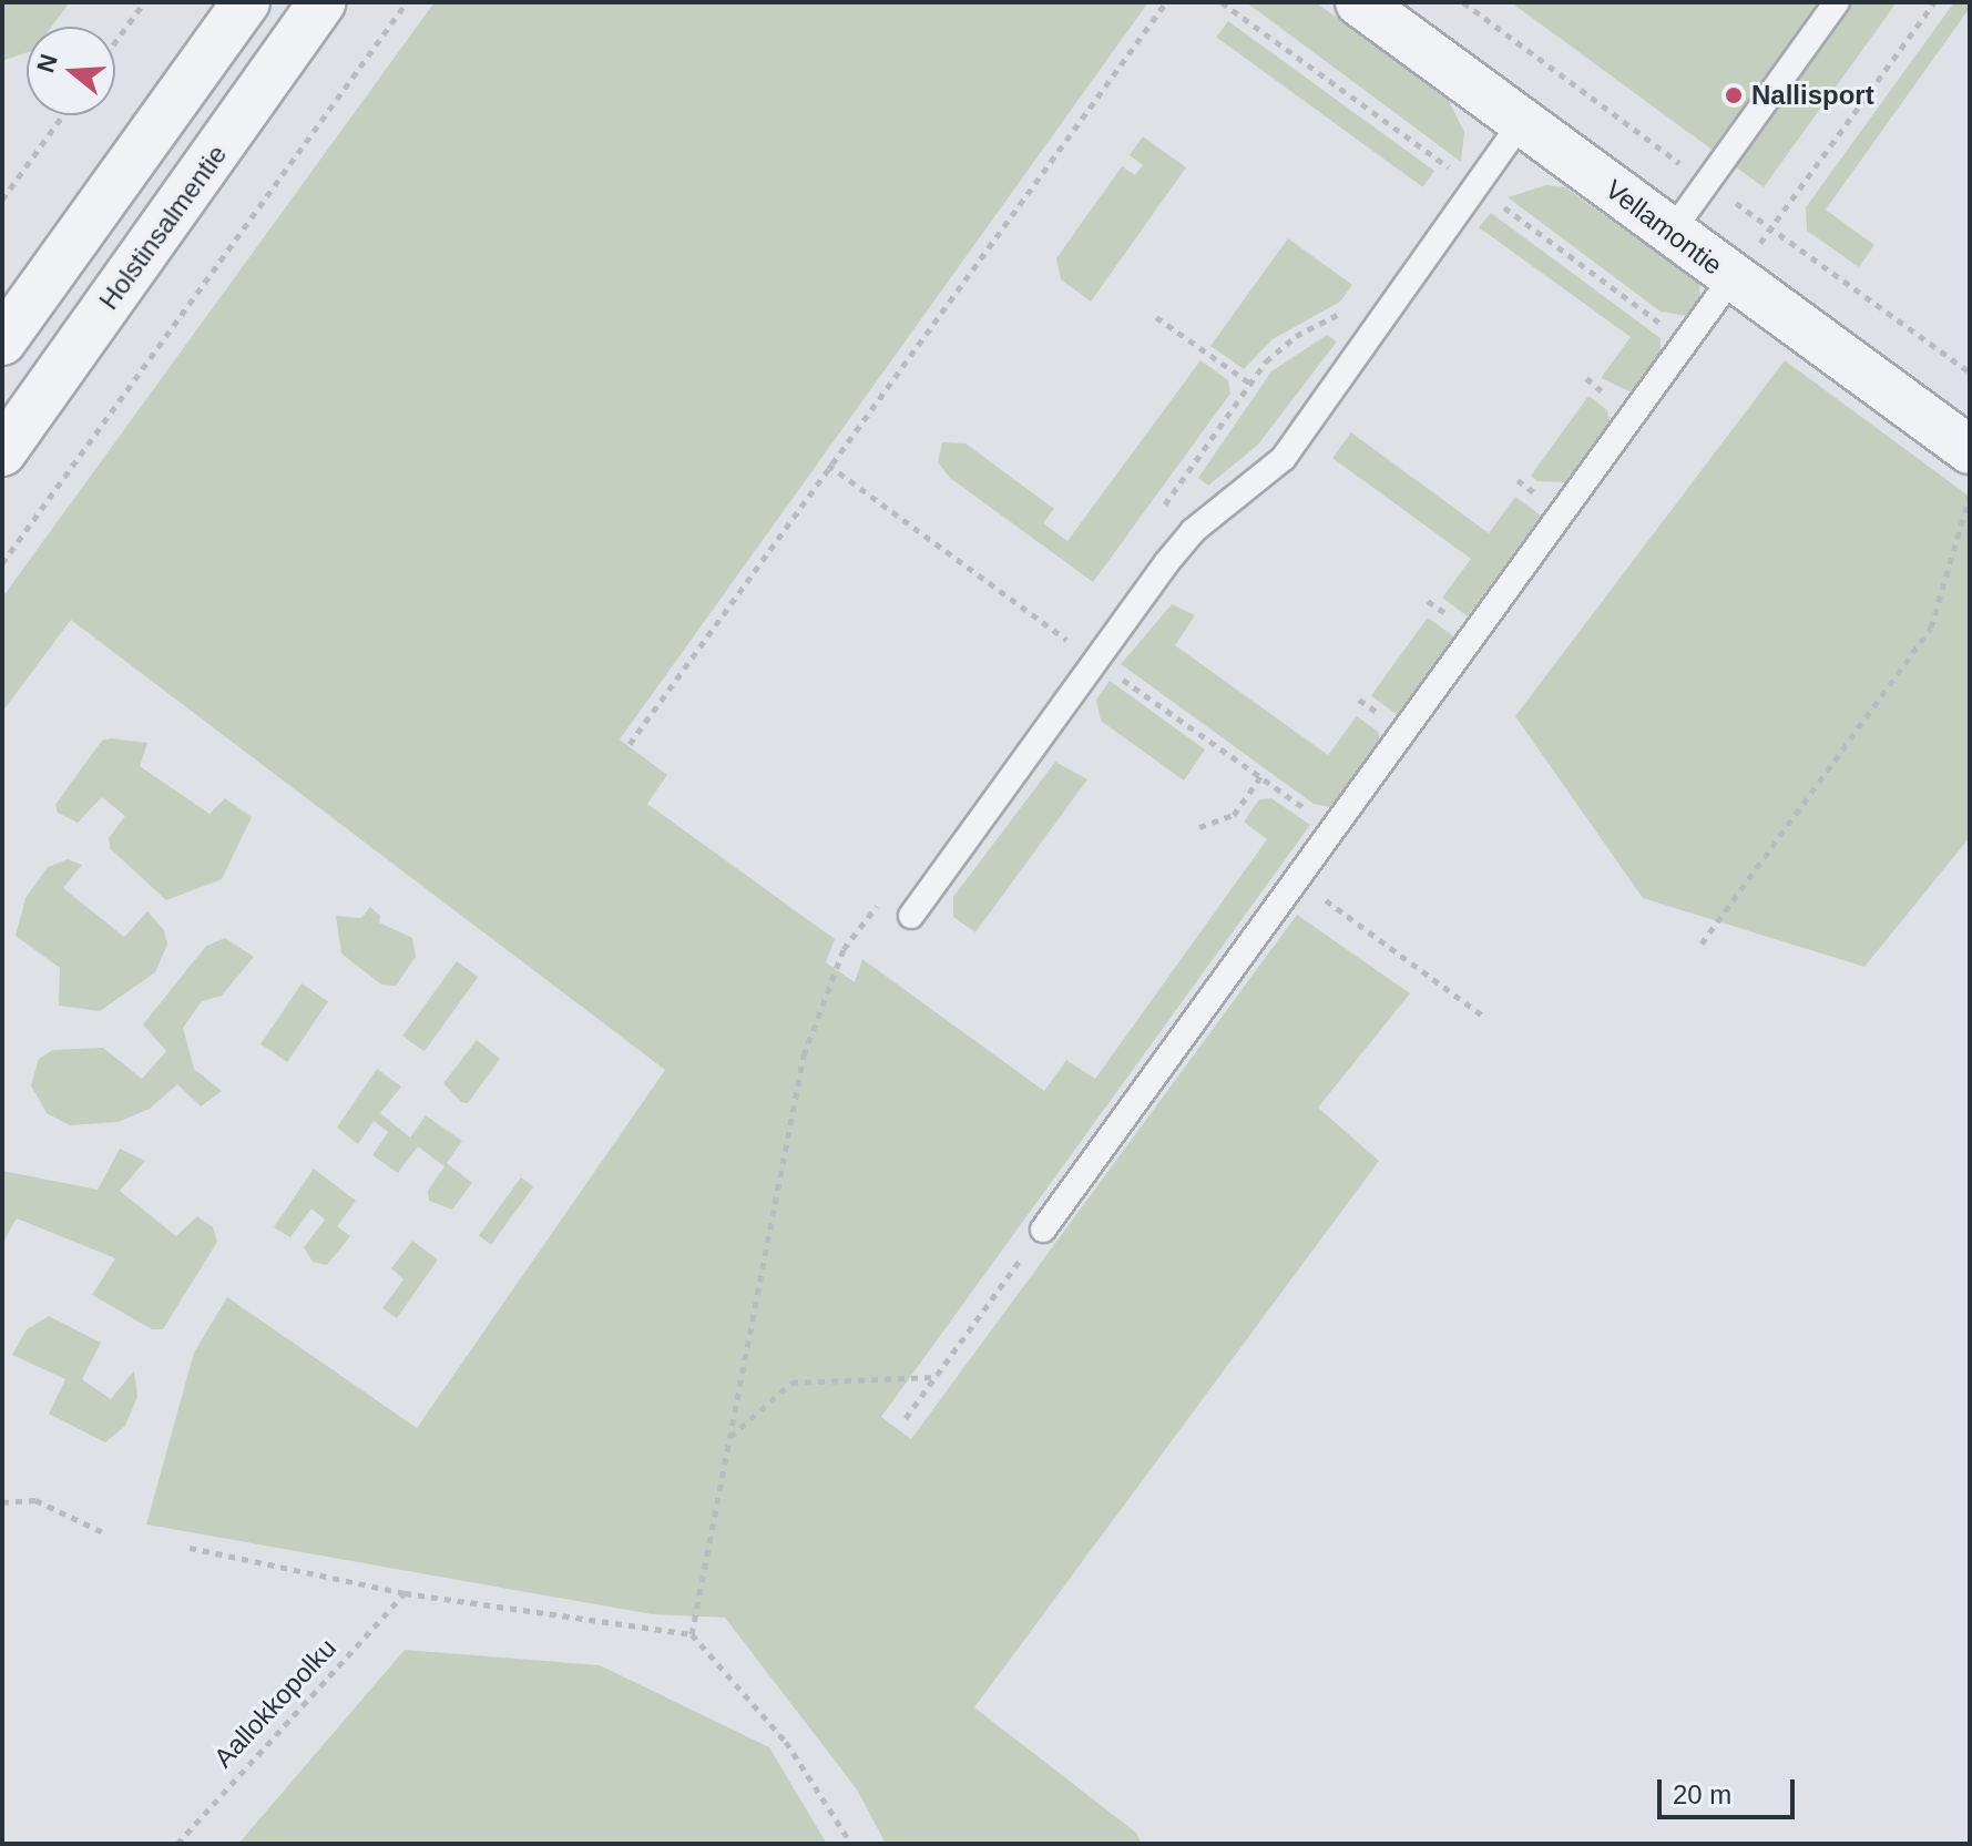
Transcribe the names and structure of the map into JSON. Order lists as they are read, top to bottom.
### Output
{
  "streets": {
    "street": ["Holstinsalmentie", "Vellamontie"],
    "path": ["Aallokkopolku"]
  },
  "places": ["Nallisport"],
  "scale_bar": "20 m",
  "north": "left"
}
